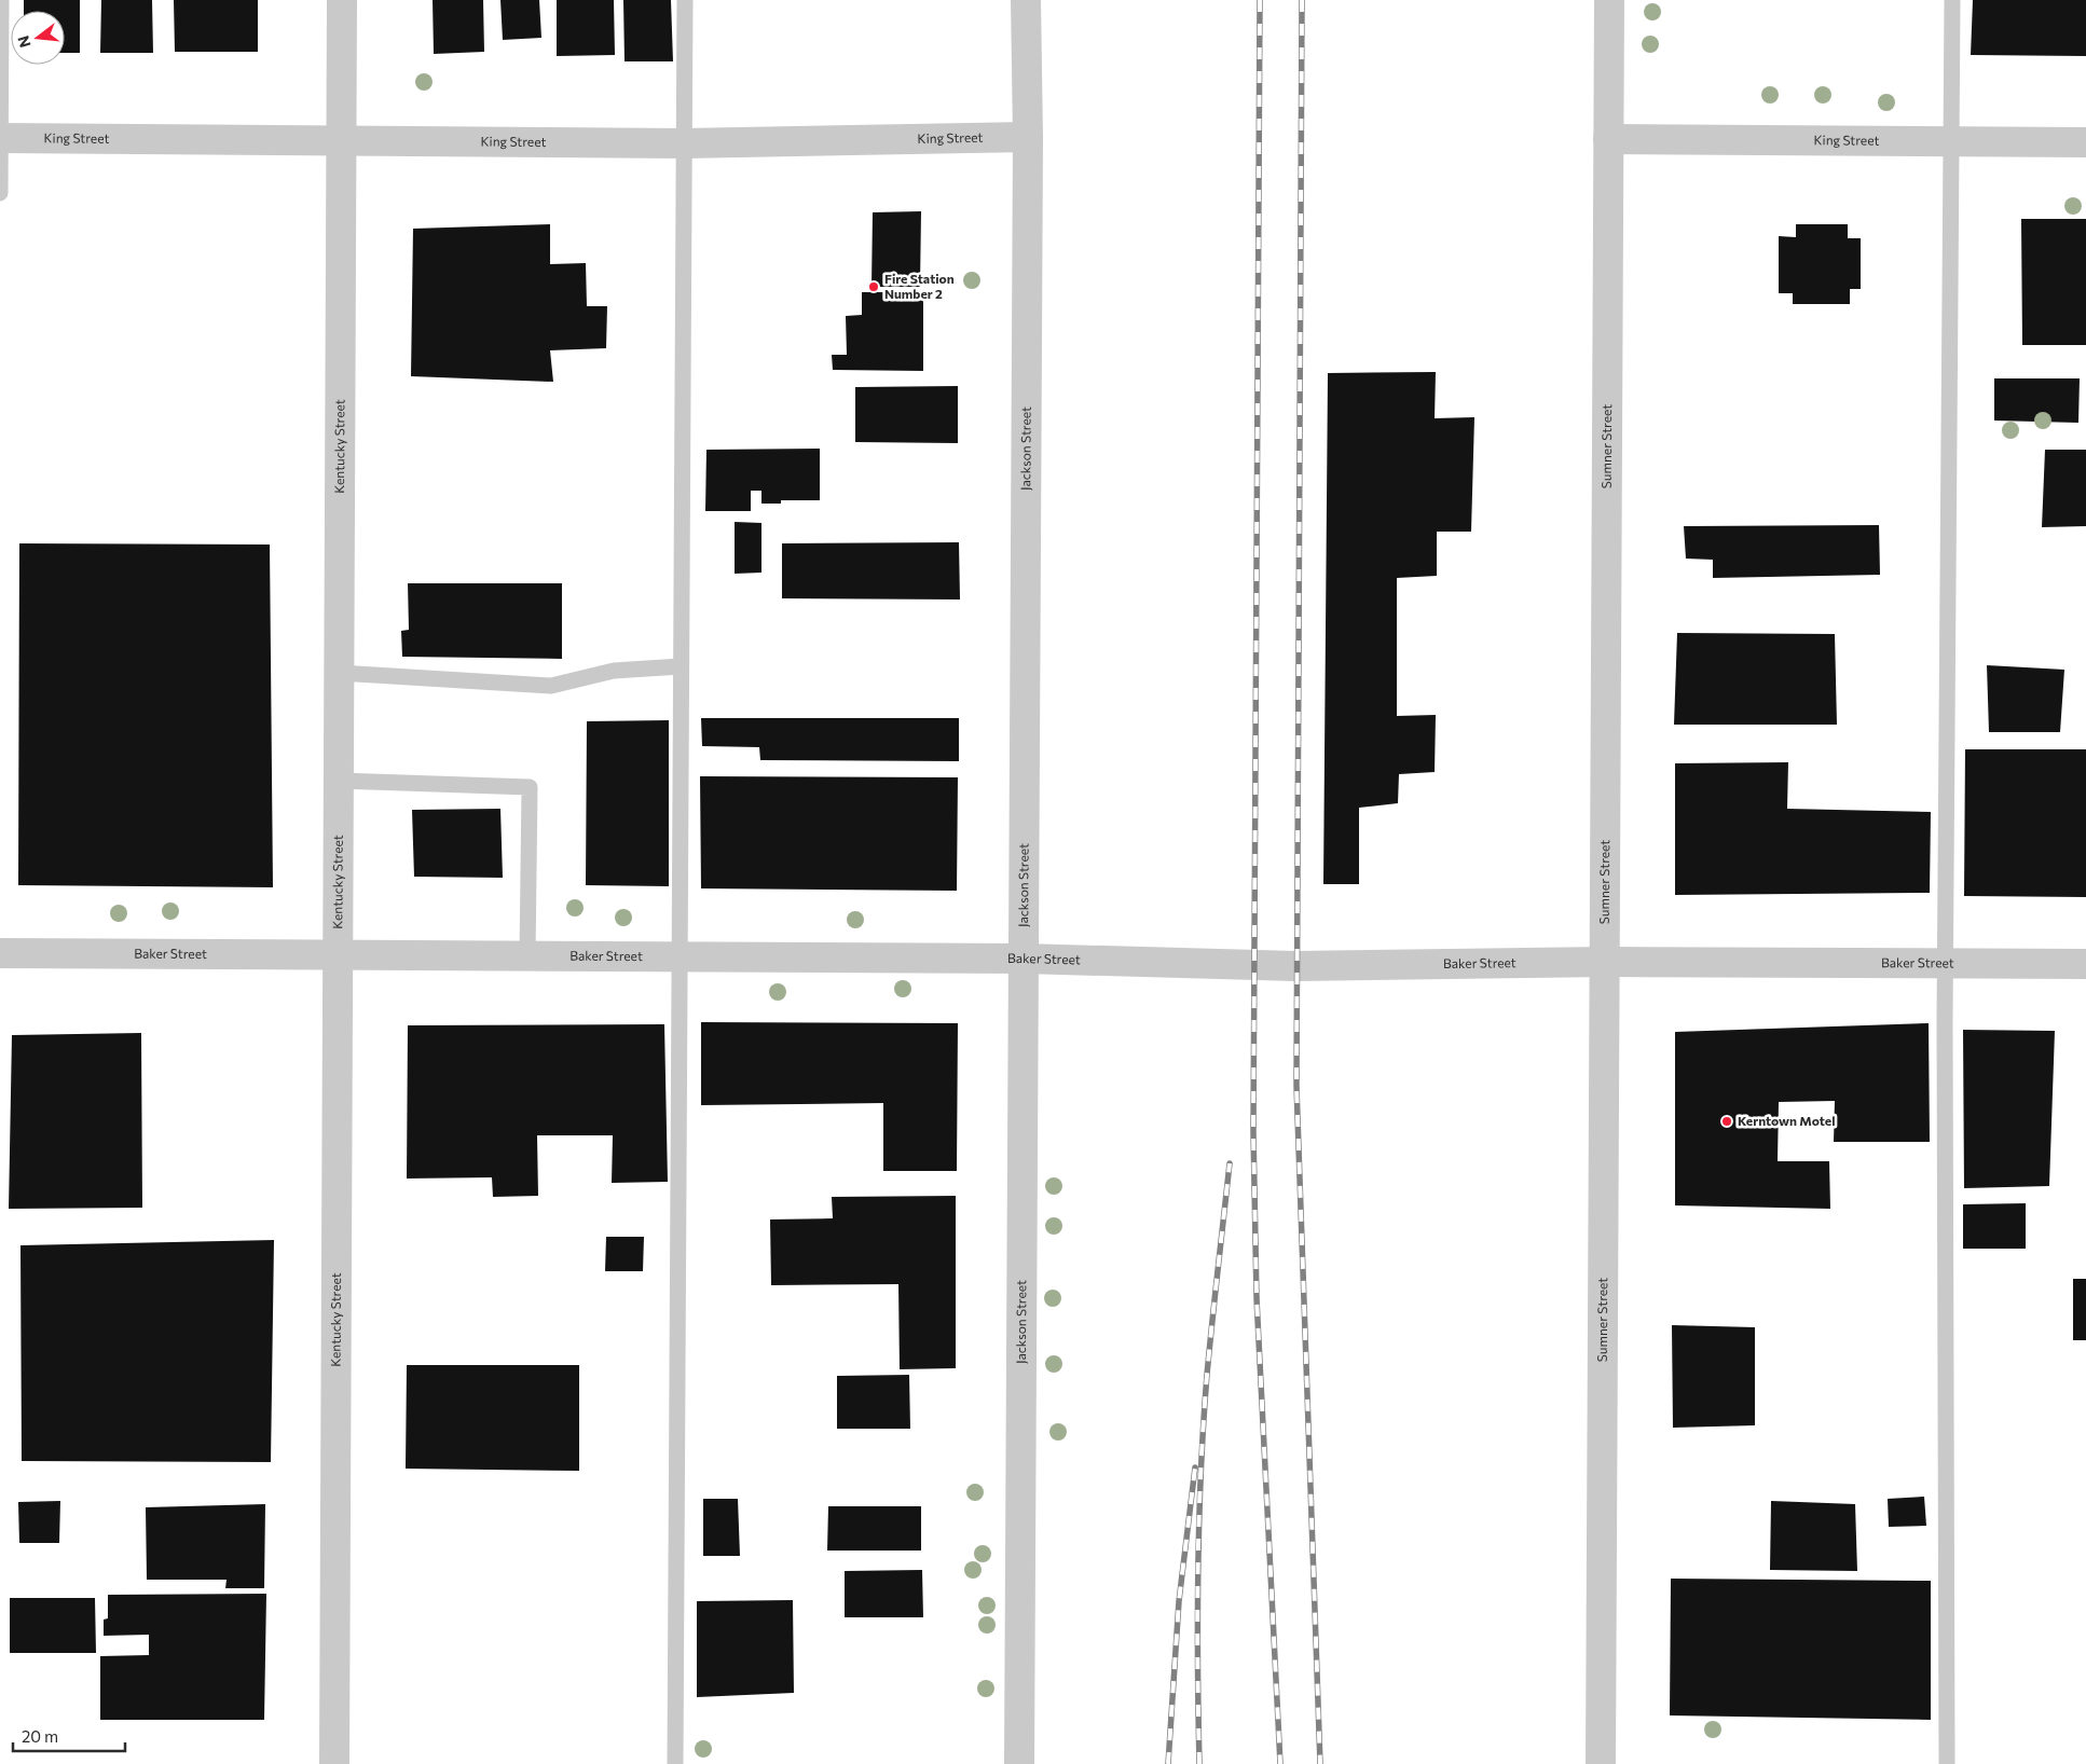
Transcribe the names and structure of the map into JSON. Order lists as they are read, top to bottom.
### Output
{
  "streets": {
    "street": [
      "King Street",
      "Kentucky Street",
      "Sumner Street",
      "Jackson Street",
      "Baker Street"
    ]
  },
  "crossings": [
    ["King Street", "Kentucky Street"],
    ["King Street", "Sumner Street"],
    ["King Street", "Jackson Street"],
    ["Kentucky Street", "Baker Street"],
    ["Sumner Street", "Baker Street"],
    ["Jackson Street", "Baker Street"]
  ],
  "places": ["Fire Station Number 2", "Kerntown Motel"],
  "scale_bar": "20 m",
  "north": "left"
}
